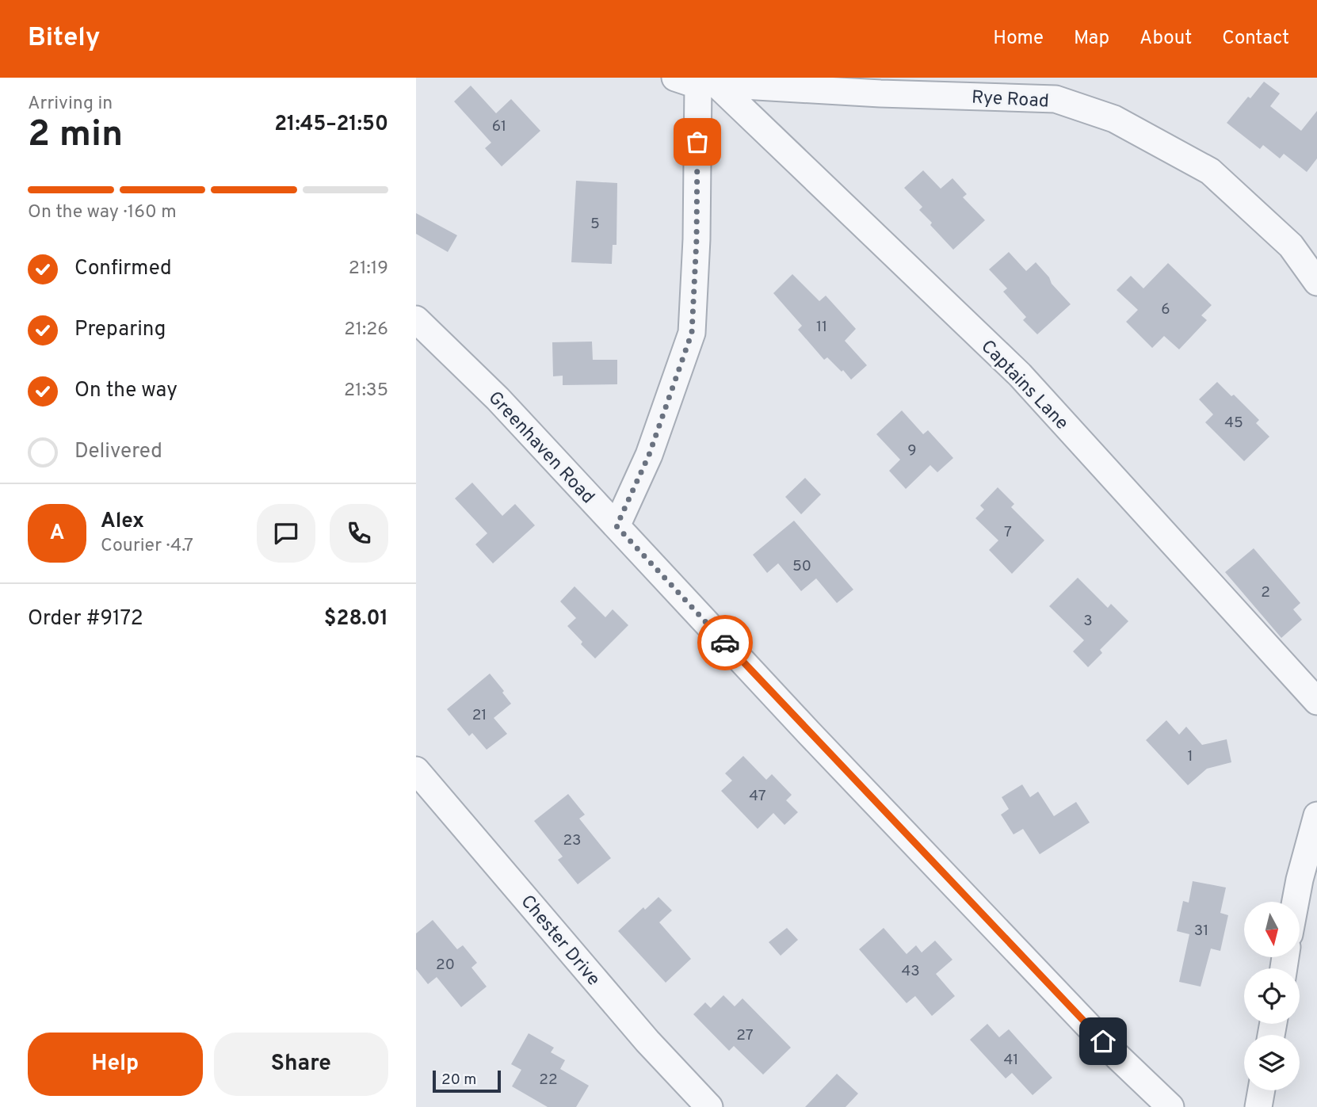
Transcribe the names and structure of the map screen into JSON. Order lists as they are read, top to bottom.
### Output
{
  "streets": {
    "street": [
      "Rye Road",
      "Captains Lane",
      "Greenhaven Road",
      "Chester Drive"
    ]
  },
  "crossings": [
    ["Rye Road", "Captains Lane"]
  ],
  "house_numbers": [
    "61",
    "5",
    "6",
    "11",
    "45",
    "9",
    "7",
    "50",
    "2",
    "3",
    "21",
    "1",
    "47",
    "23",
    "31",
    "20",
    "43",
    "27",
    "41",
    "22"
  ],
  "scale_bar": "20 m",
  "north": "bottom",
  "page": {
    "header": "Bitely",
    "nav": [
      "Home",
      "Map",
      "About",
      "Contact"
    ],
    "heading": ["2 min", "Arriving in", "21:45–21:50"],
    "panel": [
      "Alex",
      "Courier · 4.7",
      "Order #9172",
      "$28.01"
    ],
    "bar": "On the way · 160 m",
    "list": [
      ["Confirmed", "21:19"],
      ["Preparing", "21:26"],
      ["On the way", "21:35"],
      "Delivered"
    ],
    "round": "A",
    "buttons": ["Help", "Share"],
    "scale": "20 m"
  }
}
